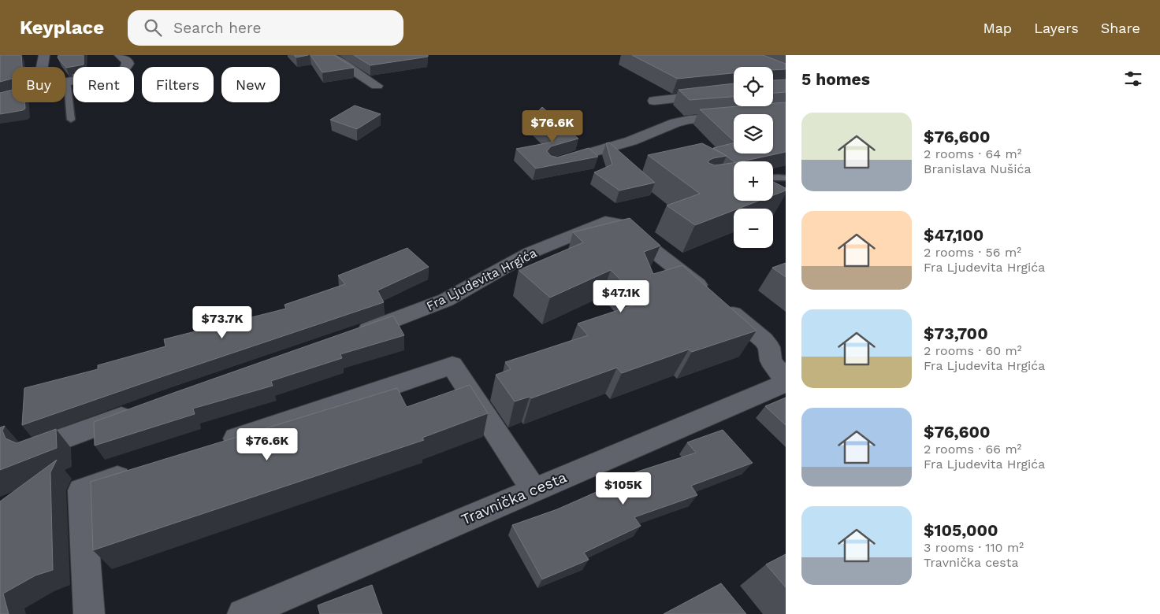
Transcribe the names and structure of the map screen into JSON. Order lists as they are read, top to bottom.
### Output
{
  "streets": {
    "street": ["Fra Ljudevita Hrgića", "Travnička cesta"]
  },
  "crossings": [
    ["Fra Ljudevita Hrgića", "Travnička cesta"]
  ],
  "page": {
    "header": "Keyplace",
    "search": "Search here",
    "nav": ["Map", "Layers", "Share"],
    "heading": "5 homes",
    "map_buttons": ["+", "−"],
    "chip": [
      "Buy",
      "Rent",
      "Filters",
      "New"
    ],
    "list": [
      {
        "name": "$76,600",
        "note": "2 rooms · 64 m² · Branislava Nušića"
      },
      {
        "name": "$47,100",
        "note": "2 rooms · 56 m² · Fra Ljudevita Hrgića"
      },
      {
        "name": "$73,700",
        "note": "2 rooms · 60 m² · Fra Ljudevita Hrgića"
      },
      {
        "name": "$76,600",
        "note": "2 rooms · 66 m² · Fra Ljudevita Hrgića"
      },
      {
        "name": "$105,000",
        "note": "3 rooms · 110 m² · Travnička cesta"
      }
    ],
    "price": [
      "$76.6K",
      "$47.1K",
      "$73.7K",
      "$76.6K",
      "$105K"
    ]
  }
}
